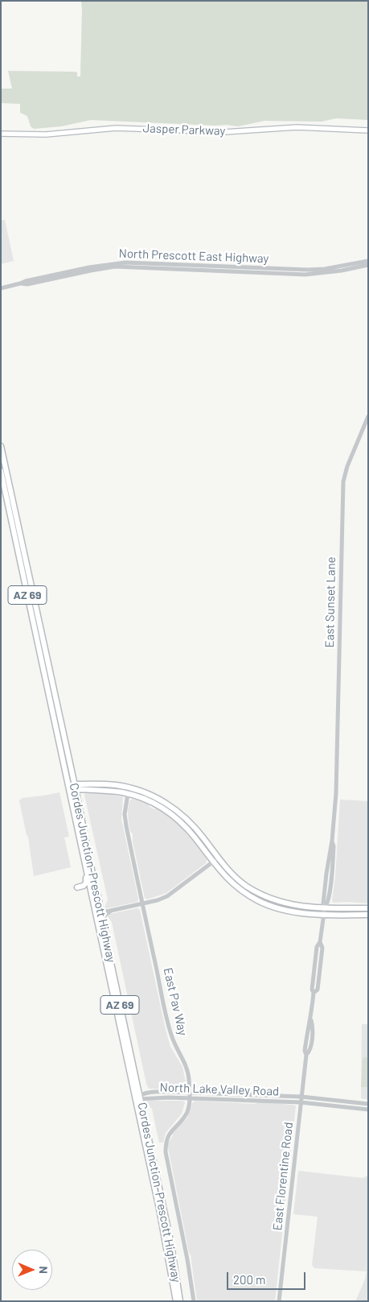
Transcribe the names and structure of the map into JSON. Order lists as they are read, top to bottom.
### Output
{
  "streets": {
    "main road": ["Jasper Parkway", "AZ 69", "Cordes Junction–Prescott Highway"],
    "street": [
      "North Prescott East Highway",
      "East Sunset Lane",
      "East Pav Way",
      "North Lake Valley Road",
      "East Florentine Road"
    ]
  },
  "crossings": [
    ["East Sunset Lane", "East Florentine Road"],
    ["Cordes Junction–Prescott Highway", "North Lake Valley Road"],
    ["East Pav Way", "North Lake Valley Road"],
    ["North Lake Valley Road", "East Florentine Road"]
  ],
  "scale_bar": "200 m",
  "north": "right"
}
